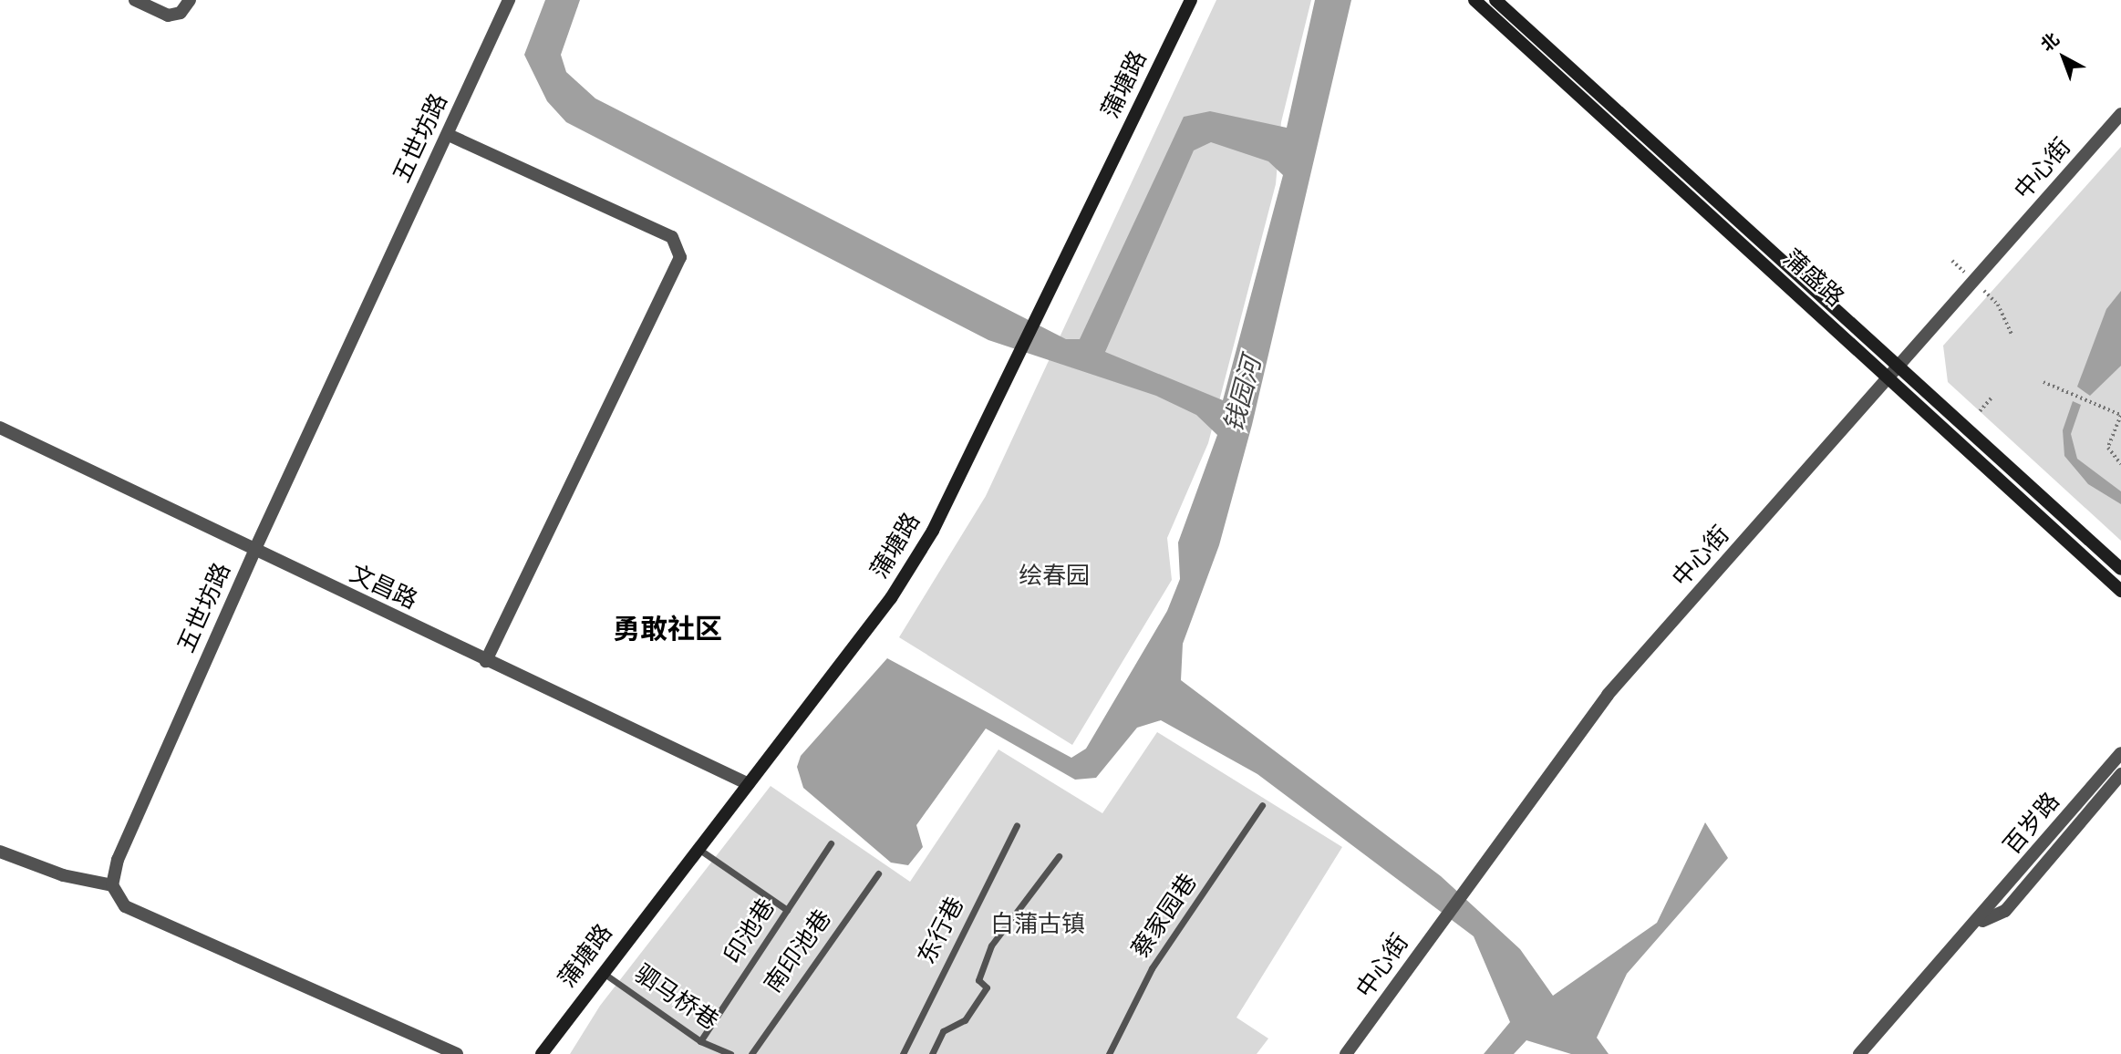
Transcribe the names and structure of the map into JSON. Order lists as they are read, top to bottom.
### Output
{
  "streets": {
    "main road": ["蒲塘路", "蒲盛路"],
    "street": [
      "五世坊路",
      "中心街",
      "文昌路",
      "百岁路"
    ],
    "lane": [
      "蔡家园巷",
      "东行巷",
      "印池巷",
      "南印池巷",
      "驷马桥巷"
    ]
  },
  "crossings": [
    ["蒲塘路", "文昌路"],
    ["蒲塘路", "驷马桥巷"],
    ["五世坊路", "文昌路"],
    ["中心街", "蒲盛路"],
    ["印池巷", "驷马桥巷"]
  ],
  "districts": ["勇敢社区"],
  "water": ["钱园河"],
  "parks": ["绘春园", "白蒲古镇"],
  "north": "top left"
}
